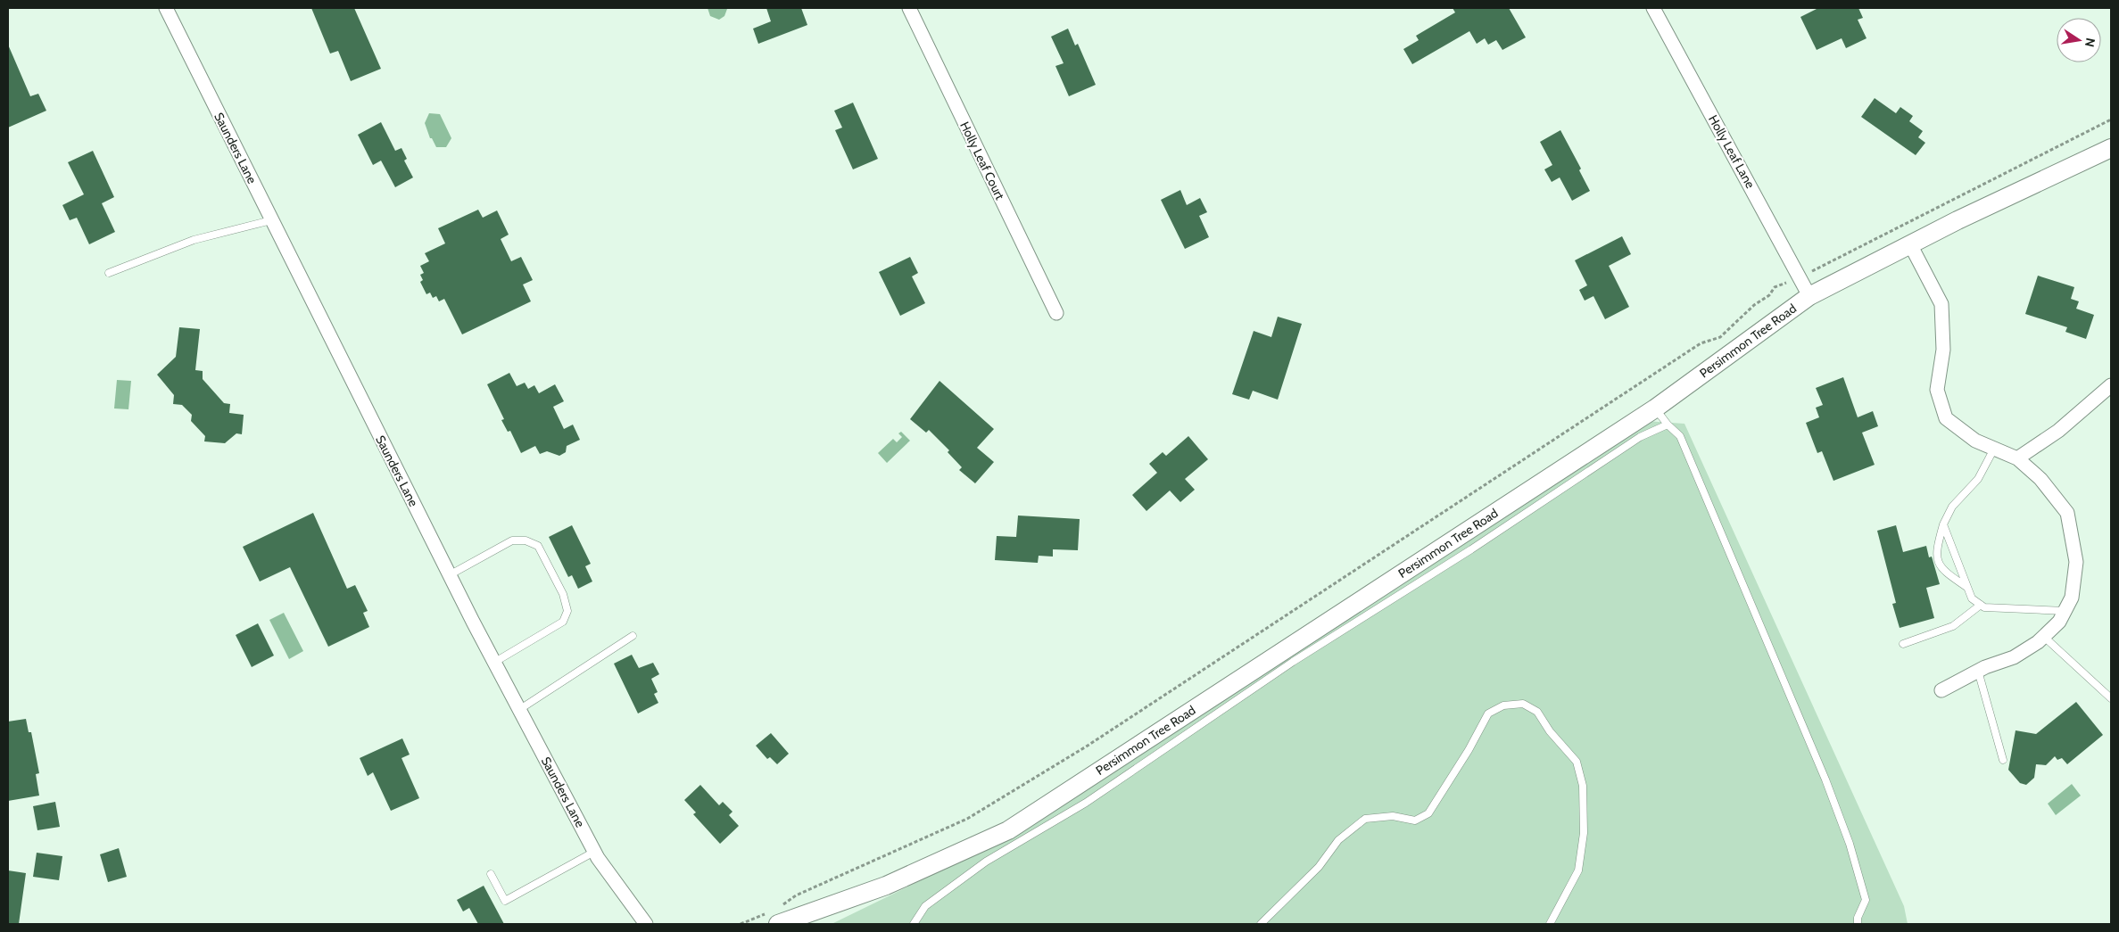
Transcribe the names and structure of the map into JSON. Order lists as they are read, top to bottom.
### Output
{
  "streets": {
    "main road": ["Persimmon Tree Road"],
    "street": ["Saunders Lane", "Holly Leaf Lane", "Holly Leaf Court"]
  },
  "crossings": [
    ["Holly Leaf Lane", "Persimmon Tree Road"]
  ],
  "north": "right"
}
